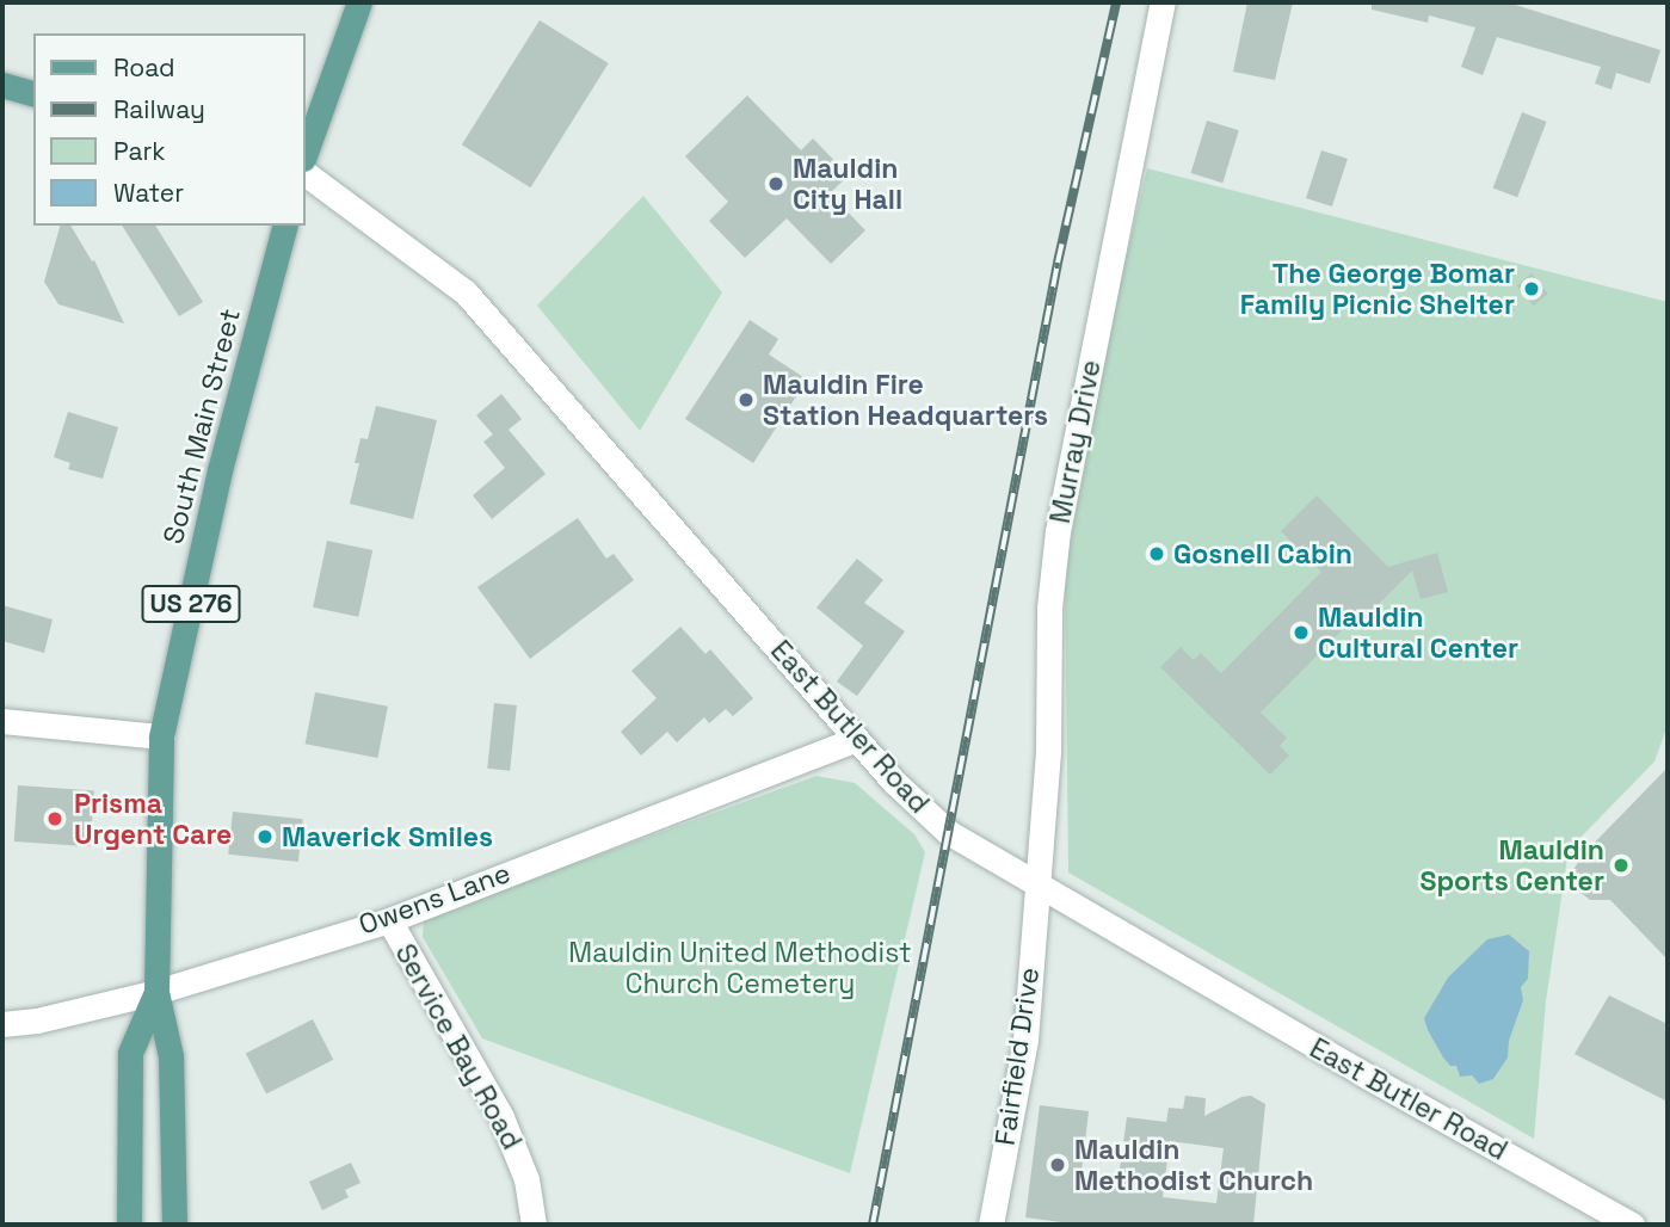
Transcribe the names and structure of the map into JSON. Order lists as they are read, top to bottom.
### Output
{
  "streets": {
    "main road": ["South Main Street", "US 276"],
    "street": [
      "Murray Drive",
      "East Butler Road",
      "Owens Lane",
      "Service Bay Road",
      "Fairfield Drive"
    ]
  },
  "crossings": [
    ["South Main Street", "Owens Lane"],
    ["Murray Drive", "East Butler Road"],
    ["Murray Drive", "Fairfield Drive"],
    ["East Butler Road", "Owens Lane"],
    ["East Butler Road", "Fairfield Drive"],
    ["Owens Lane", "Service Bay Road"]
  ],
  "parks": ["Mauldin United Methodist Church Cemetery"],
  "places": [
    "Mauldin City Hall",
    "The George Bomar Family Picnic Shelter",
    "Mauldin Fire Station Headquarters",
    "Gosnell Cabin",
    "Mauldin Cultural Center",
    "Prisma Urgent Care",
    "Maverick Smiles",
    "Mauldin Sports Center",
    "Mauldin Methodist Church"
  ],
  "legend": [
    "Road",
    "Railway",
    "Park",
    "Water"
  ]
}
